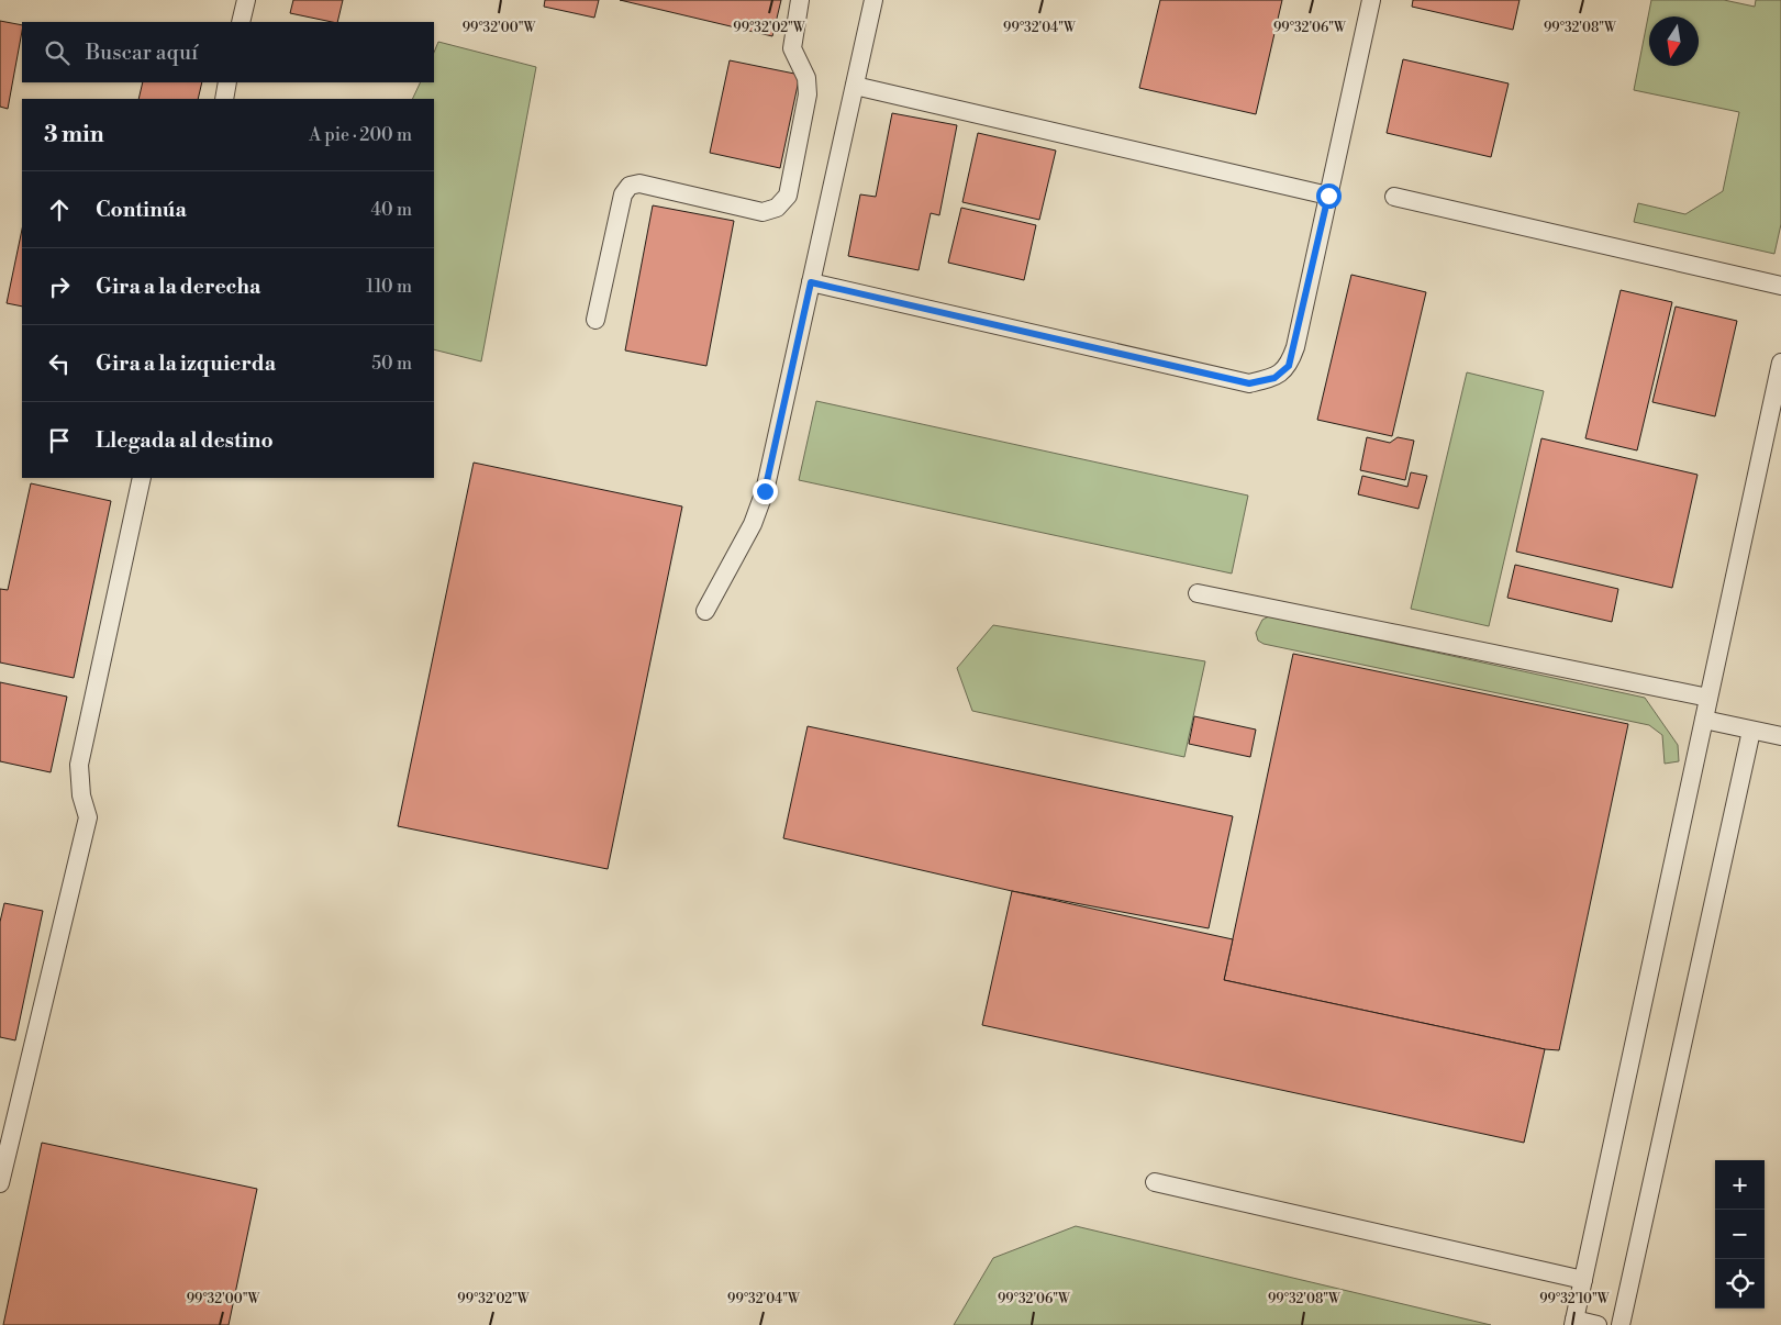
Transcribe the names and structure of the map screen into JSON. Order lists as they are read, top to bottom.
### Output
{
  "north": "bottom",
  "page": {
    "search": "Buscar aquí",
    "heading": ["3 min", "A pie · 200 m"],
    "list": [
      ["Continúa", "40 m"],
      ["Gira a la derecha", "110 m"],
      ["Gira a la izquierda", "50 m"],
      "Llegada al destino"
    ],
    "map_buttons": ["+", "−"]
  },
  "coordinates": [
    "99°32'00\"W",
    "99°32'02\"W",
    "99°32'04\"W",
    "99°32'06\"W",
    "99°32'08\"W",
    "99°32'10\"W"
  ]
}
